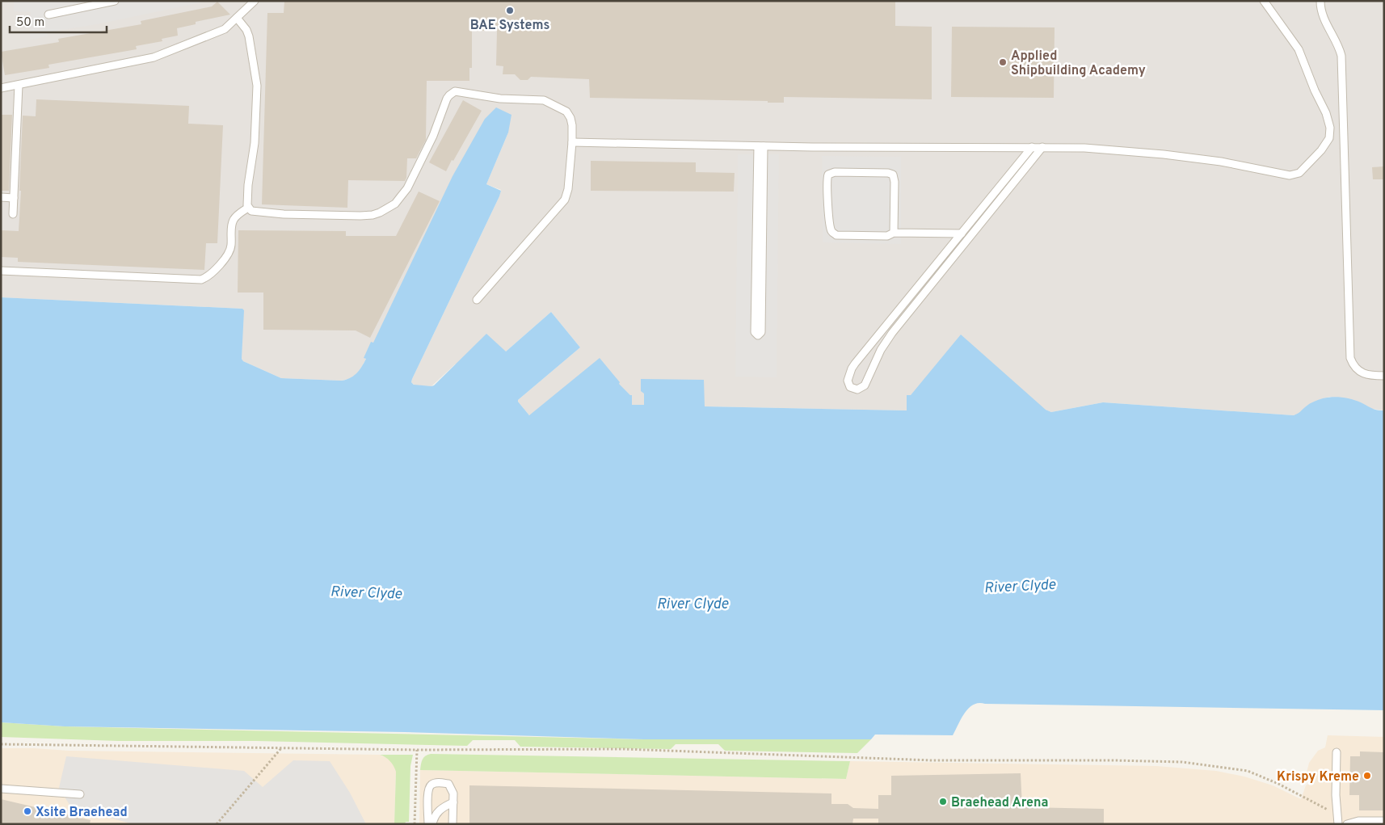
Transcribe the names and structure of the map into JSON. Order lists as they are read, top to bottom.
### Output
{
  "water": ["River Clyde"],
  "places": [
    "BAE Systems",
    "Applied Shipbuilding Academy",
    "Krispy Kreme",
    "Braehead Arena",
    "Xsite Braehead"
  ],
  "scale_bar": "50 m"
}
